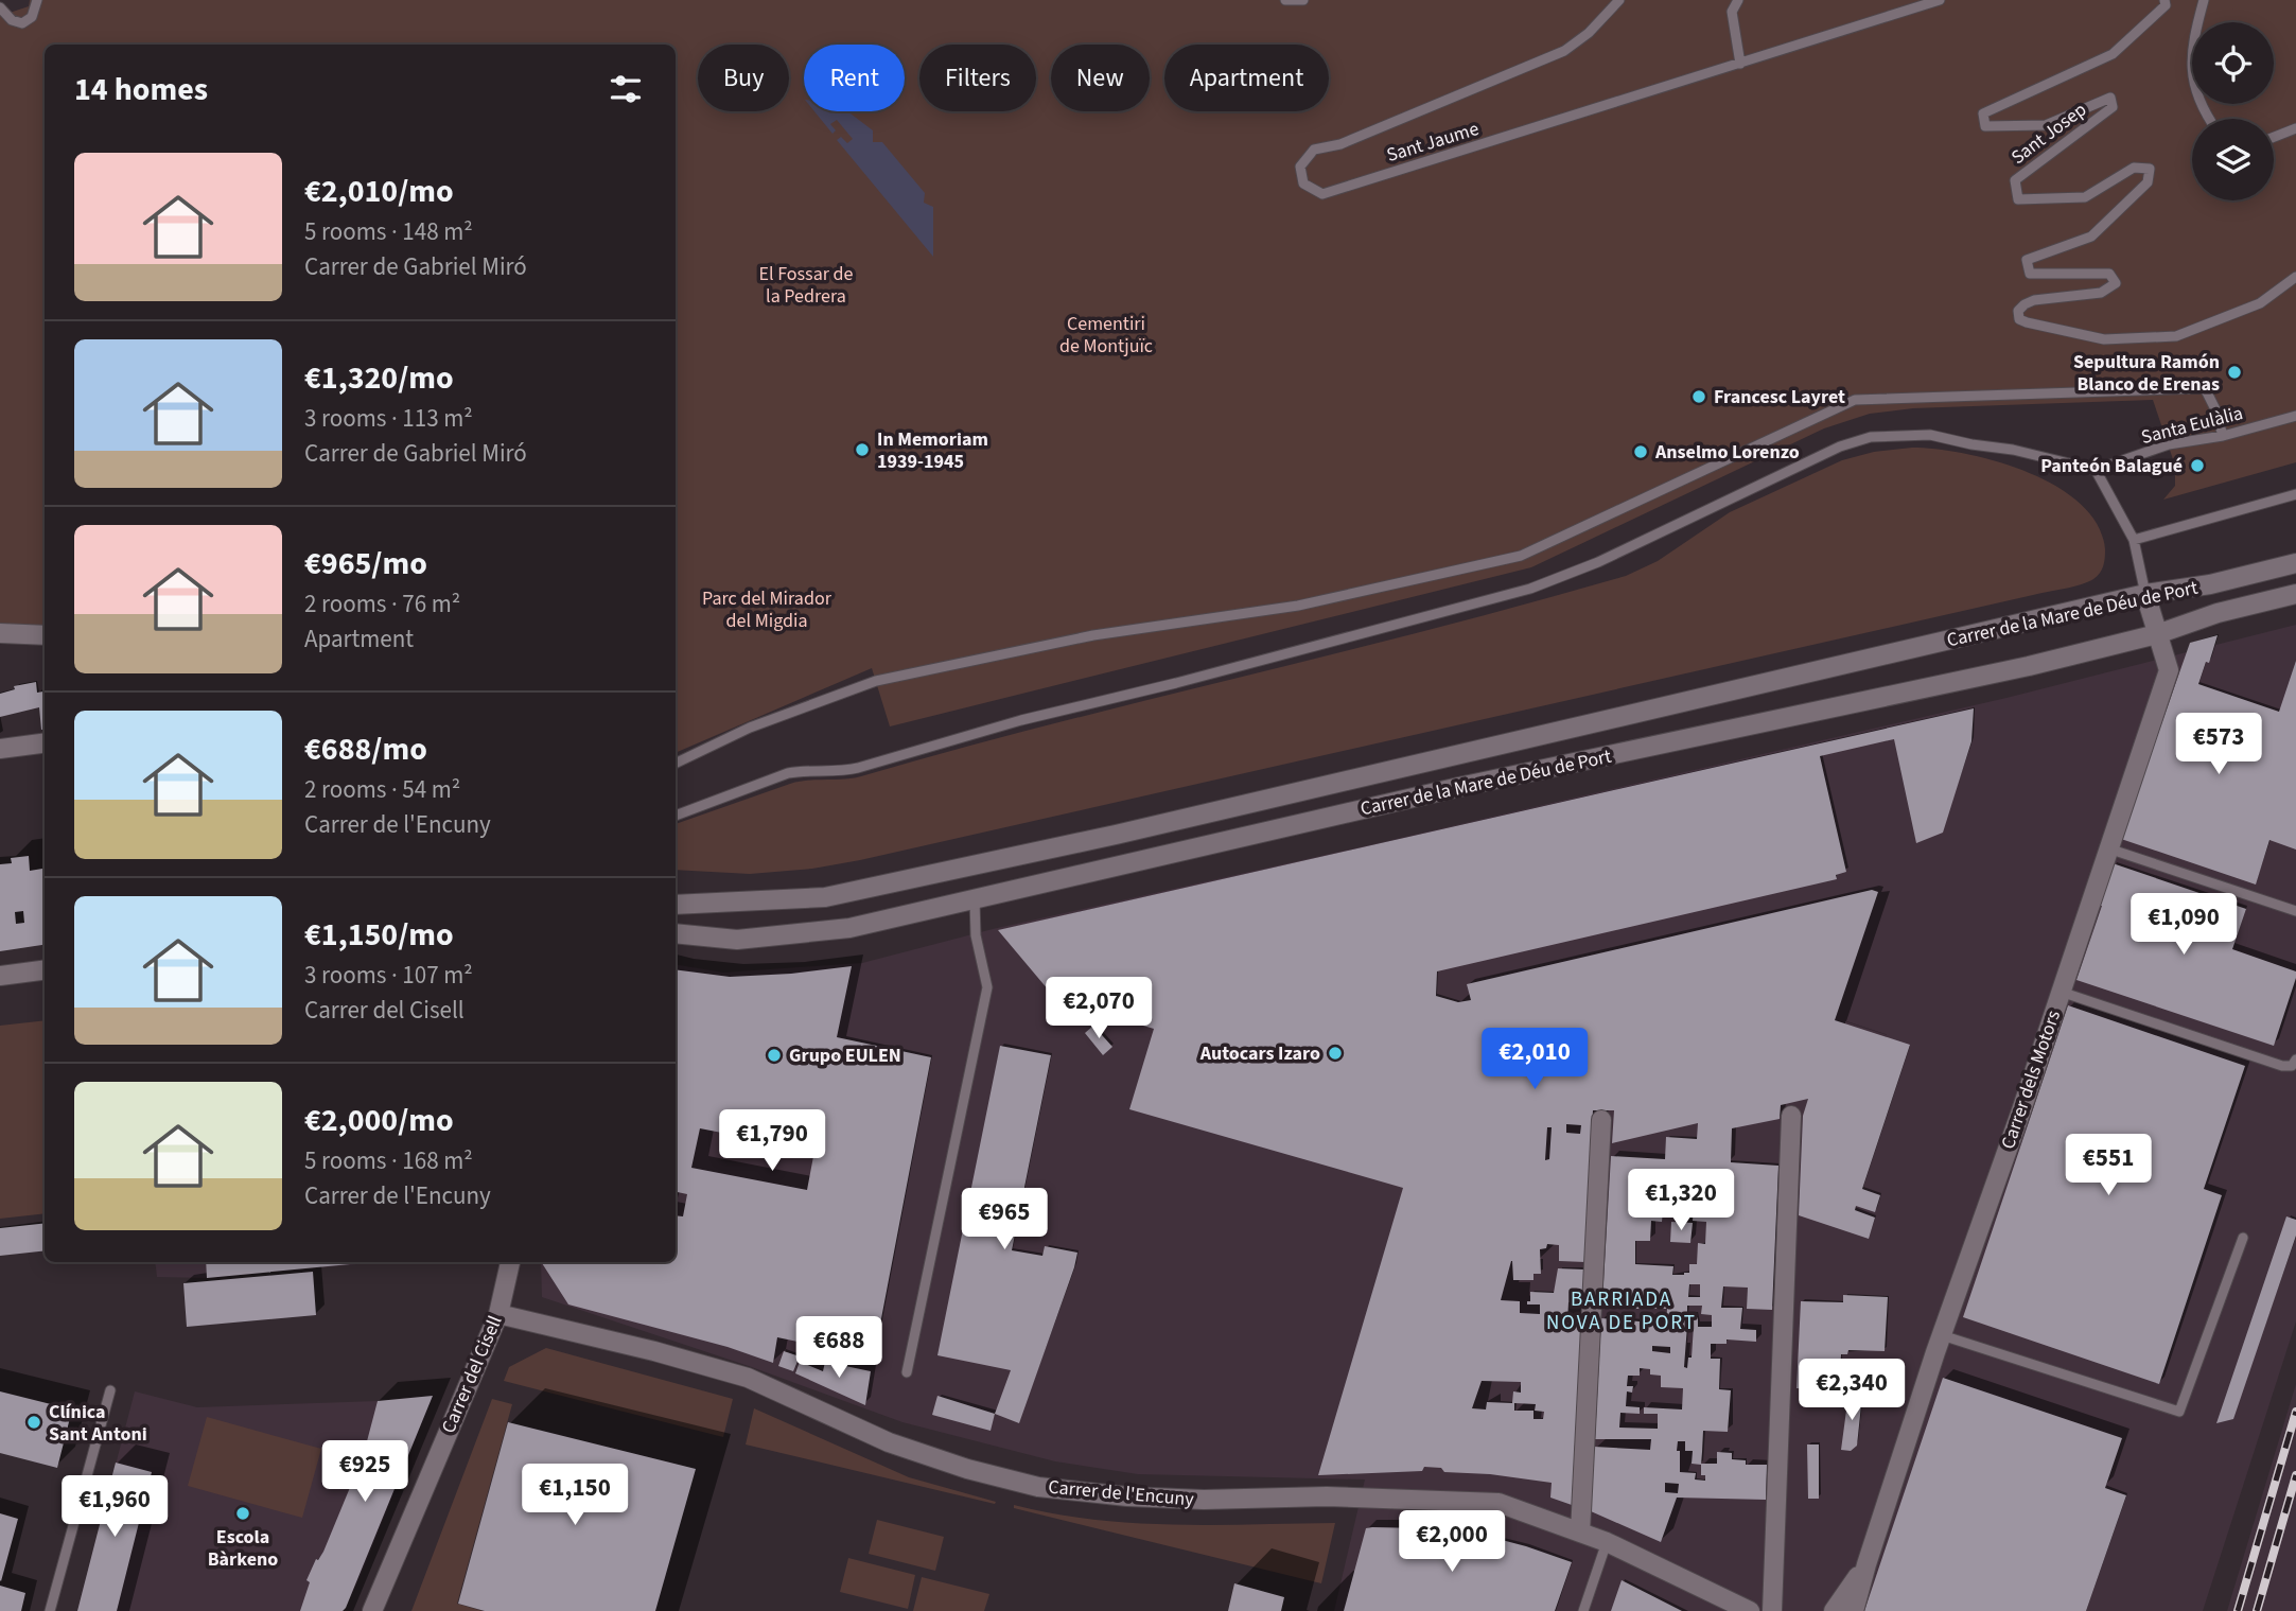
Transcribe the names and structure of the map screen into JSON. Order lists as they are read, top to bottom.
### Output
{
  "streets": {
    "street": [
      "Carrer de la Mare de Déu de Port",
      "Carrer dels Motors",
      "Carrer del Cisell",
      "Carrer de l'Encuny"
    ],
    "lane": ["Sant Josep", "Sant Jaume", "Santa Eulàlia"]
  },
  "crossings": [
    ["Carrer de la Mare de Déu de Port", "Carrer dels Motors"],
    ["Carrer del Cisell", "Carrer de l'Encuny"]
  ],
  "districts": ["BARRIADA NOVA DE PORT"],
  "parks": ["El Fossar de la Pedrera", "Cementiri de Montjuïc", "Parc del Mirador del Migdia"],
  "places": [
    "Sepultura Ramón Blanco de Erenas",
    "Francesc Layret",
    "In Memoriam 1939-1945",
    "Anselmo Lorenzo",
    "Panteón Balagué",
    "Autocars Izaro",
    "Grupo EULEN",
    "Clínica Sant Antoni",
    "Escola Bàrkeno"
  ],
  "page": {
    "chip": [
      "Buy",
      "Rent",
      "Filters",
      "New",
      "Apartment"
    ],
    "heading": "14 homes",
    "list": [
      {
        "name": "€2,010/mo",
        "note": "5 rooms · 148 m² · Carrer de Gabriel Miró"
      },
      {
        "name": "€1,320/mo",
        "note": "3 rooms · 113 m² · Carrer de Gabriel Miró"
      },
      {
        "name": "€965/mo",
        "note": "2 rooms · 76 m² · Apartment"
      },
      {
        "name": "€688/mo",
        "note": "2 rooms · 54 m² · Carrer de l'Encuny"
      },
      {
        "name": "€1,150/mo",
        "note": "3 rooms · 107 m² · Carrer del Cisell"
      },
      {
        "name": "€2,000/mo",
        "note": "5 rooms · 168 m² · Carrer de l'Encuny"
      }
    ],
    "price": [
      "€573",
      "€1,090",
      "€2,070",
      "€2,010",
      "€1,790",
      "€551",
      "€1,320",
      "€965",
      "€688",
      "€2,340",
      "€925",
      "€1,150",
      "€1,960",
      "€2,000"
    ]
  }
}
